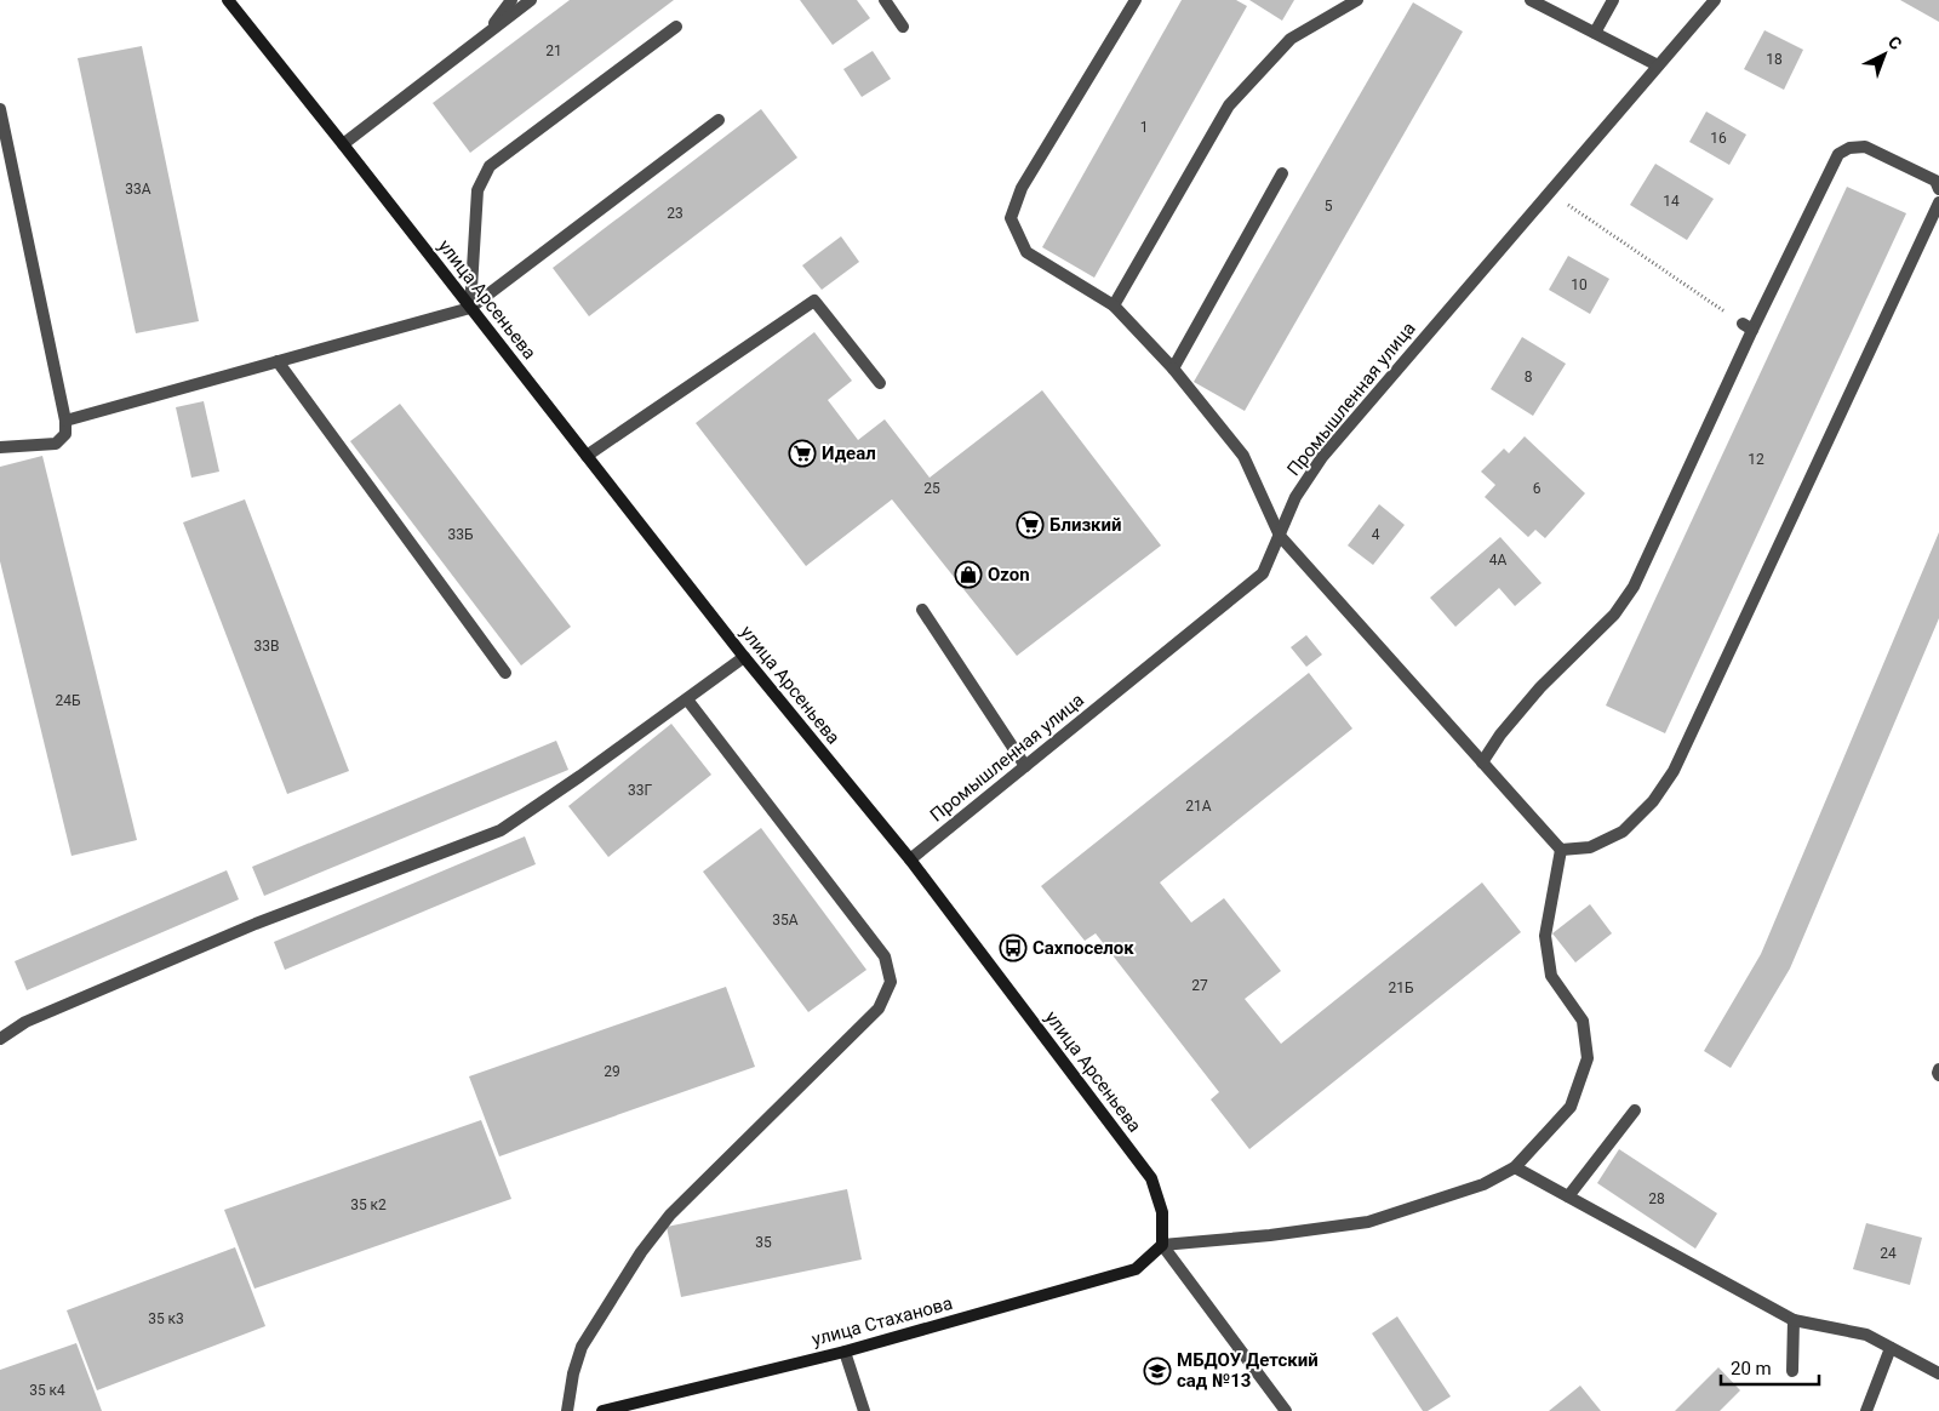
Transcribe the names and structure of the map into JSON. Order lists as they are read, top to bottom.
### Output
{
  "streets": {
    "street": ["улица Арсеньева", "Промышленная улица", "улица Стаханова"]
  },
  "crossings": [
    ["улица Арсеньева", "Промышленная улица"],
    ["улица Арсеньева", "улица Стаханова"]
  ],
  "places": {
    "supermarket": ["Идеал", "Близкий"],
    "shop": ["Ozon"],
    "bus stop": ["Сахпоселок"],
    "school or university": ["МБДОУ Детский сад №13"]
  },
  "house_numbers": [
    "21",
    "18",
    "1",
    "16",
    "33А",
    "14",
    "5",
    "23",
    "10",
    "8",
    "12",
    "25",
    "6",
    "33Б",
    "4",
    "4А",
    "33В",
    "24Б",
    "33Г",
    "21А",
    "35А",
    "27",
    "21Б",
    "29",
    "28",
    "35 к2",
    "35",
    "24",
    "35 к3",
    "35 к4"
  ],
  "scale_bar": "20 m",
  "north": "top right"
}
